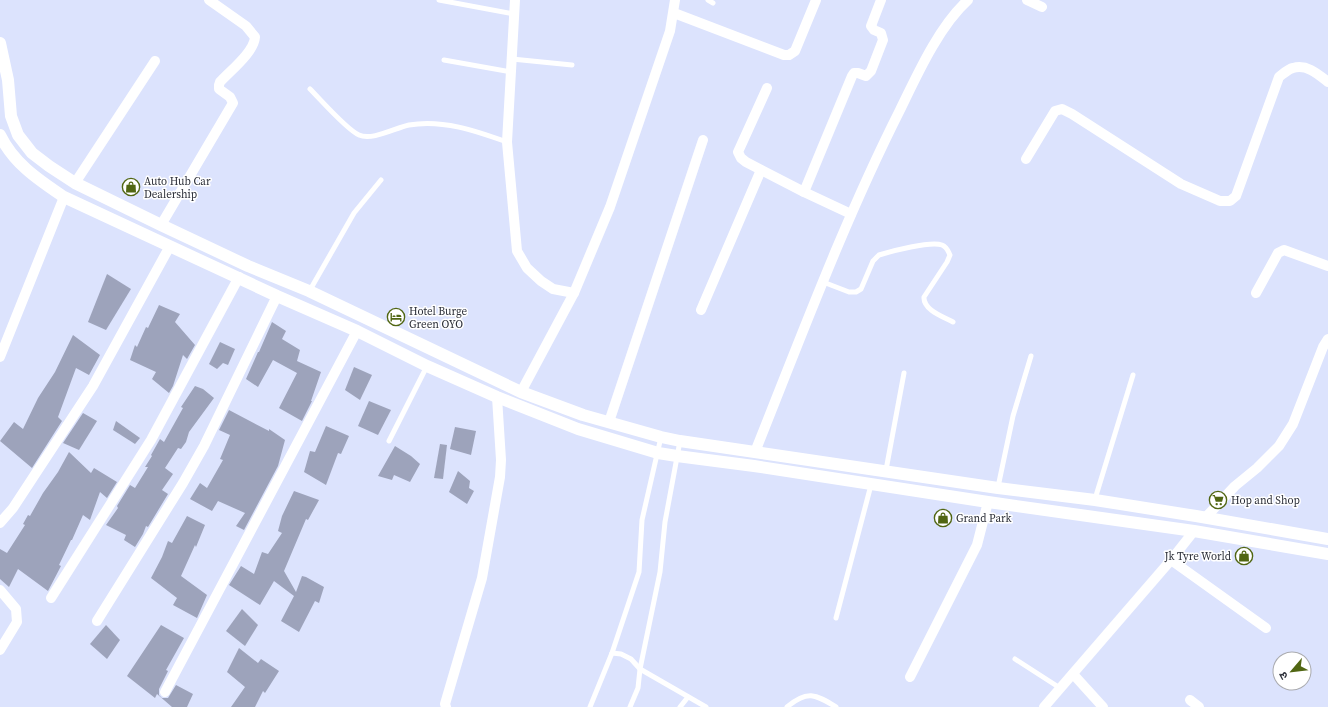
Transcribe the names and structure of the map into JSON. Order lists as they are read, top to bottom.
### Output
{
  "places": {
    "shop": ["Auto Hub Car Dealership", "Grand Park", "Jk Tyre World"],
    "hotel": ["Hotel Burge Green OYO"],
    "supermarket": ["Hop and Shop"]
  },
  "north": "bottom left"
}
